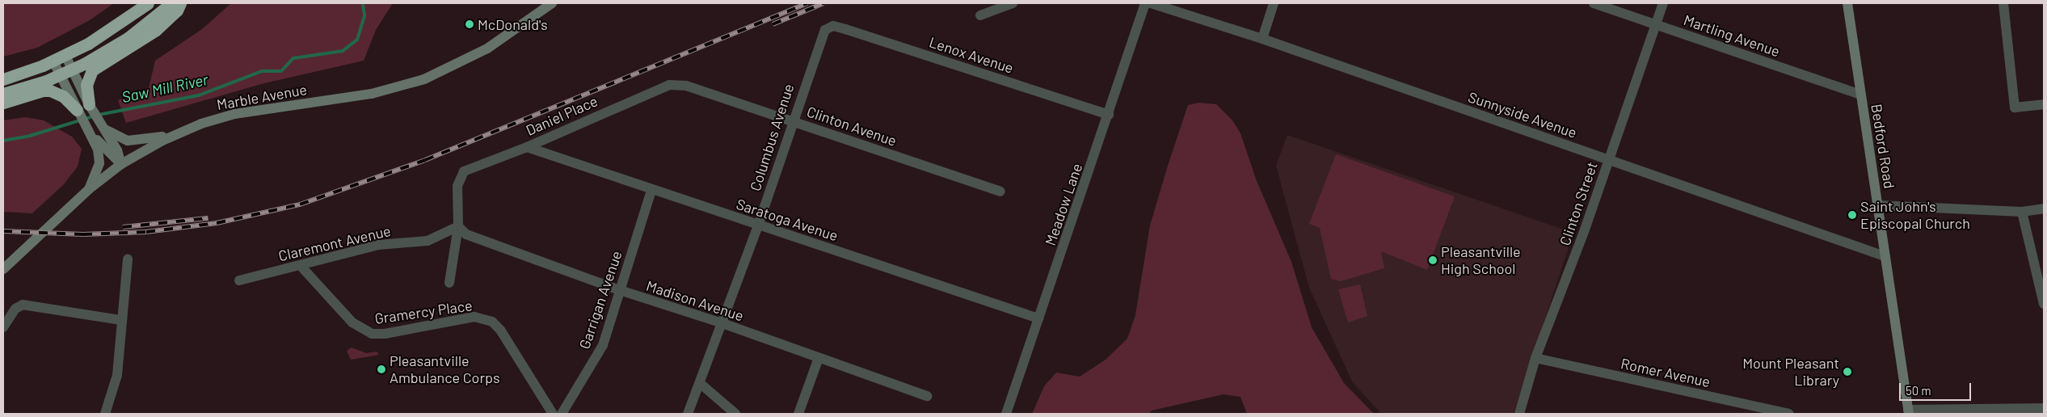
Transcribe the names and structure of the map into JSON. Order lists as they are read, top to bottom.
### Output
{
  "streets": {
    "street": [
      "Martling Avenue",
      "Lenox Avenue",
      "Marble Avenue",
      "Sunnyside Avenue",
      "Daniel Place",
      "Clinton Avenue",
      "Columbus Avenue",
      "Bedford Road",
      "Clinton Street",
      "Meadow Lane",
      "Saratoga Avenue",
      "Claremont Avenue",
      "Garrigan Avenue",
      "Madison Avenue",
      "Gramercy Place",
      "Romer Avenue"
    ]
  },
  "crossings": [
    ["Martling Avenue", "Bedford Road"],
    ["Martling Avenue", "Clinton Street"],
    ["Lenox Avenue", "Columbus Avenue"],
    ["Lenox Avenue", "Meadow Lane"],
    ["Sunnyside Avenue", "Bedford Road"],
    ["Sunnyside Avenue", "Clinton Street"],
    ["Daniel Place", "Clinton Avenue"],
    ["Daniel Place", "Saratoga Avenue"],
    ["Daniel Place", "Claremont Avenue"],
    ["Daniel Place", "Madison Avenue"],
    ["Clinton Avenue", "Columbus Avenue"],
    ["Columbus Avenue", "Saratoga Avenue"],
    ["Columbus Avenue", "Madison Avenue"],
    ["Clinton Street", "Romer Avenue"],
    ["Meadow Lane", "Saratoga Avenue"],
    ["Saratoga Avenue", "Garrigan Avenue"],
    ["Claremont Avenue", "Madison Avenue"],
    ["Claremont Avenue", "Gramercy Place"],
    ["Garrigan Avenue", "Madison Avenue"]
  ],
  "water": ["Saw Mill River"],
  "places": [
    "McDonald's",
    "Saint John's Episcopal Church",
    "Pleasantville High School",
    "Pleasantville Ambulance Corps",
    "Mount Pleasant Library"
  ],
  "scale_bar": "50 m"
}
